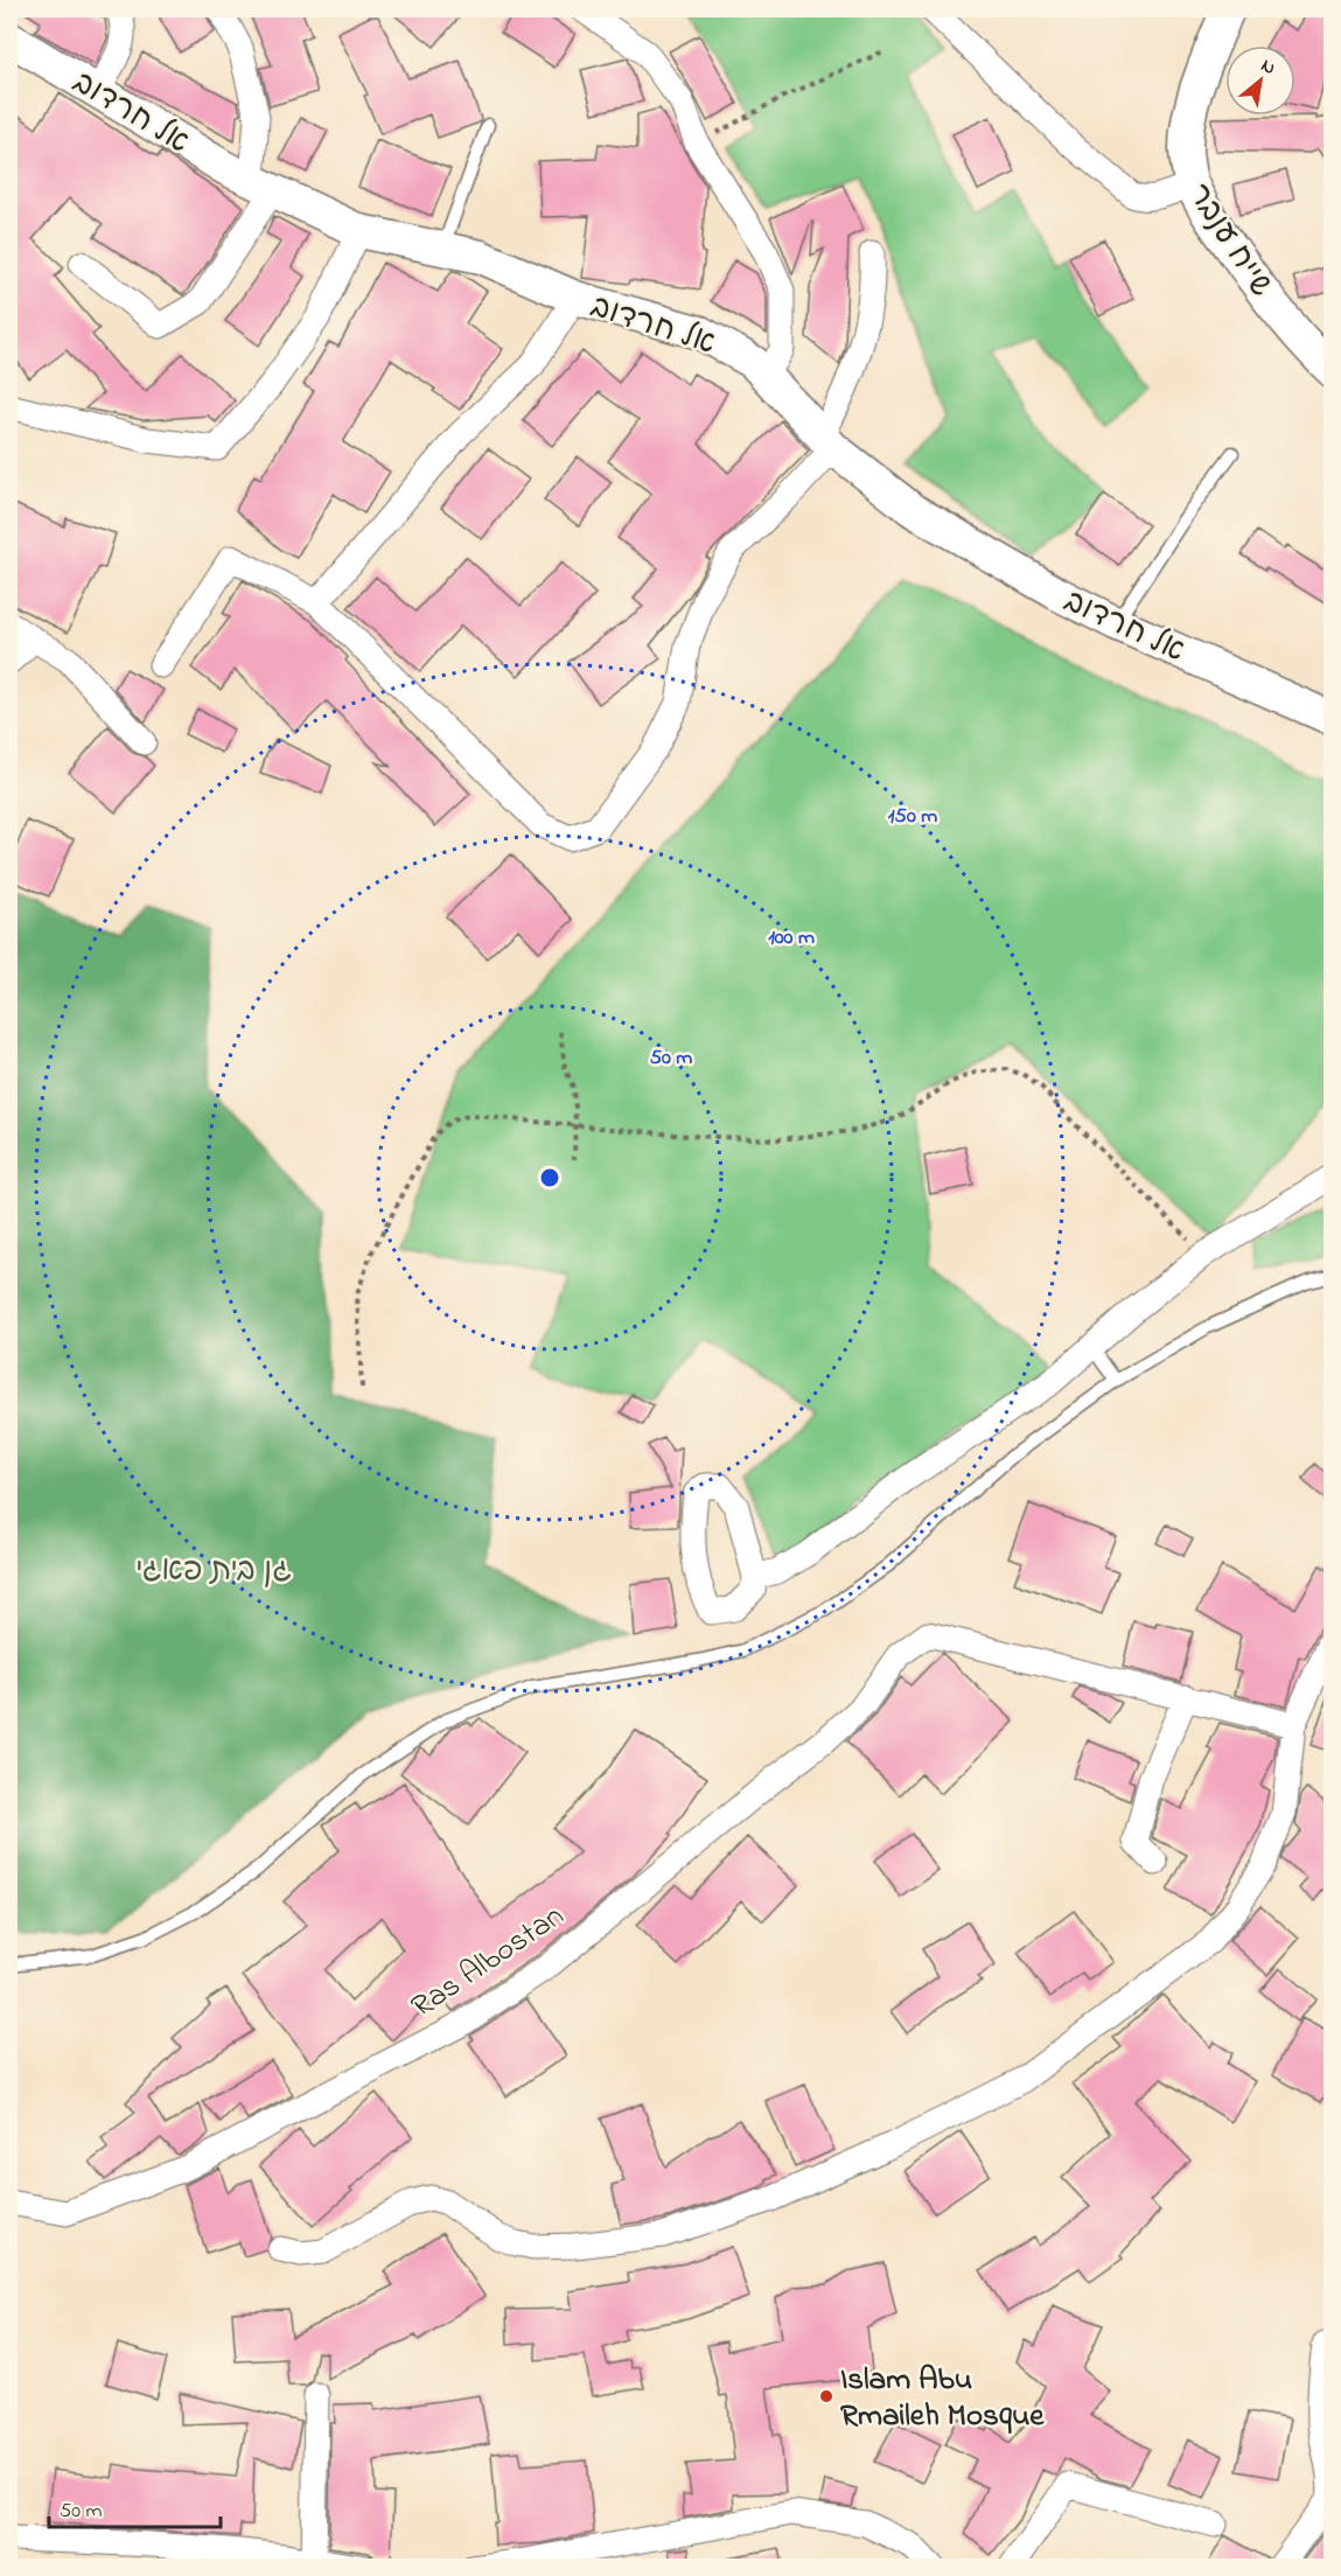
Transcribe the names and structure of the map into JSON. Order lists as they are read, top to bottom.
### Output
{
  "streets": {
    "street": ["אל חרדוב", "שייח ענבר", "Ras Albostan"]
  },
  "parks": ["גן בית פאגי"],
  "places": ["Islam Abu Rmaileh Mosque"],
  "scale_bar": "50 m",
  "north": "top right",
  "rings": ["150 m", "100 m", "50 m"]
}
